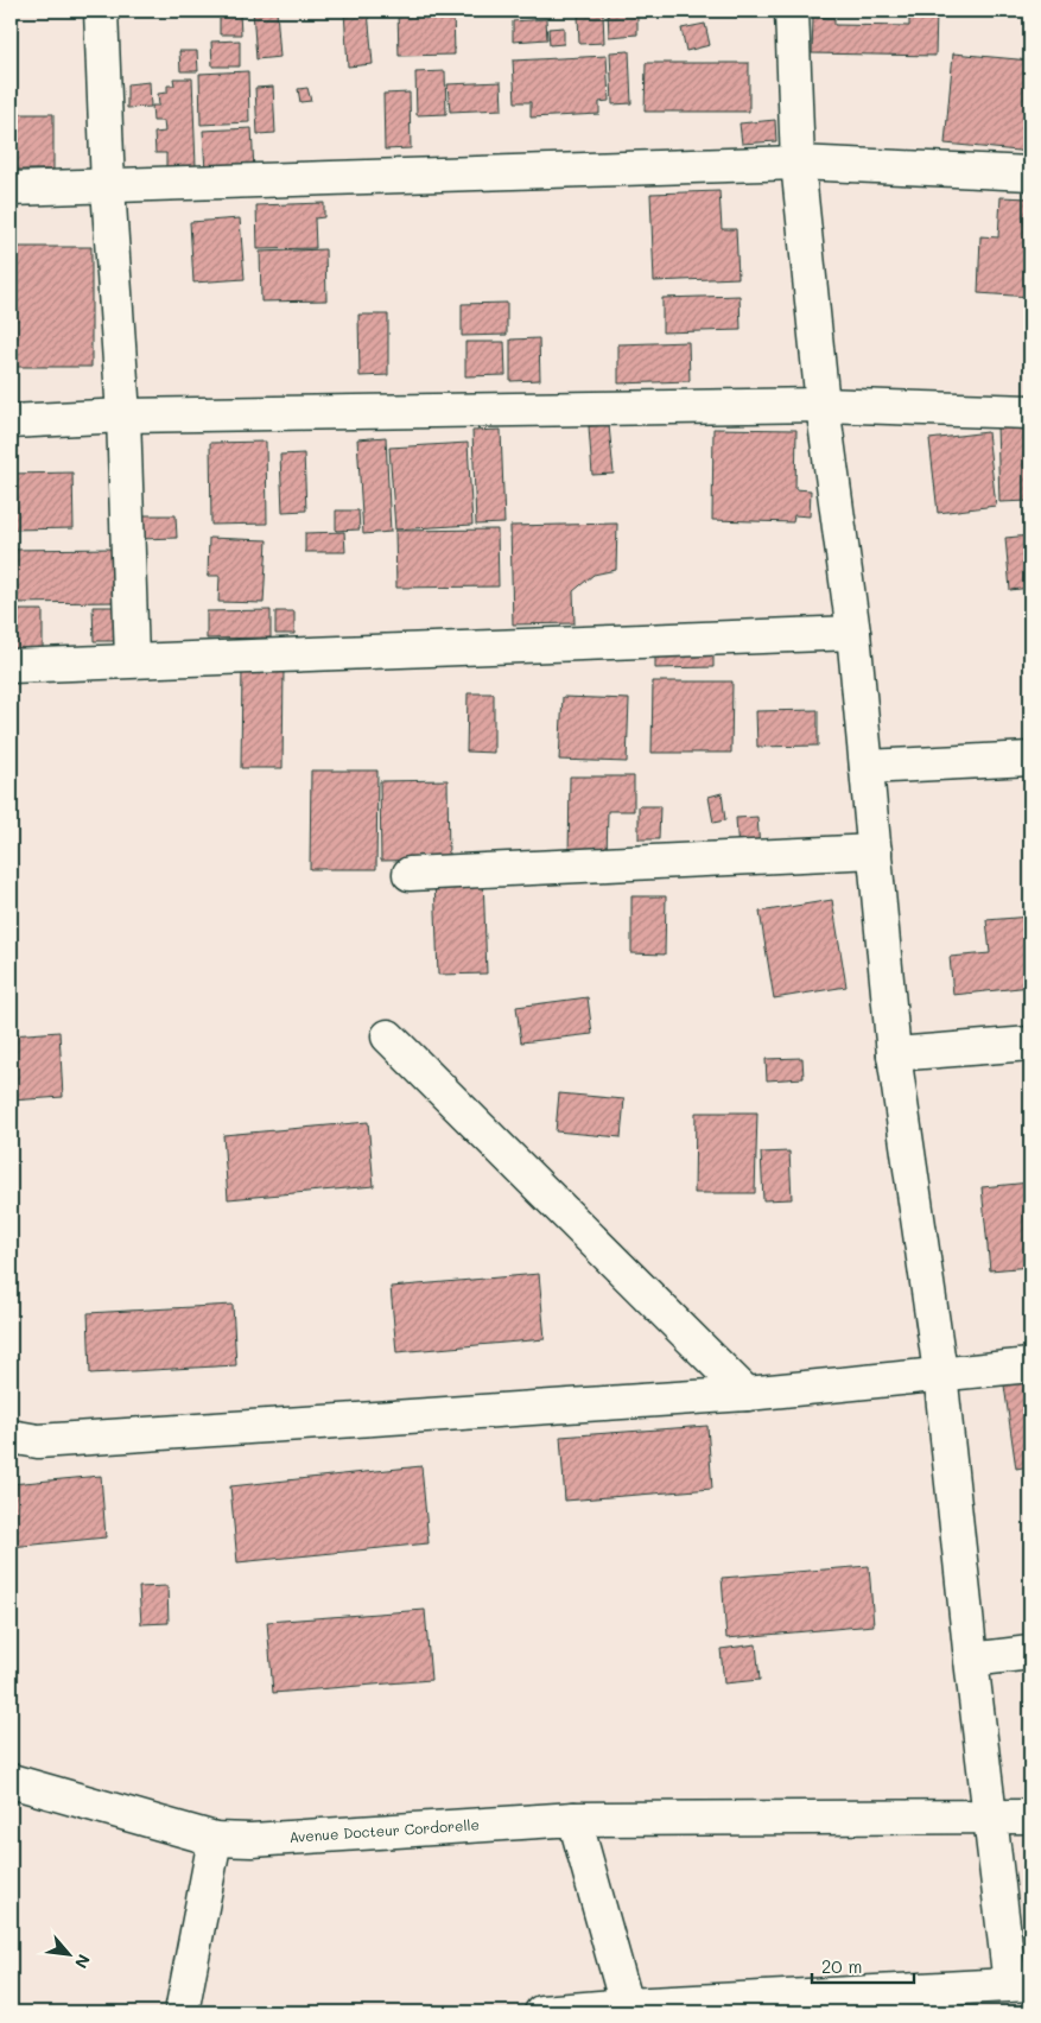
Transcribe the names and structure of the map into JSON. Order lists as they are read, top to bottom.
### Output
{
  "streets": {
    "street": ["Avenue Docteur Cordorelle"]
  },
  "scale_bar": "20 m",
  "north": "bottom right"
}
